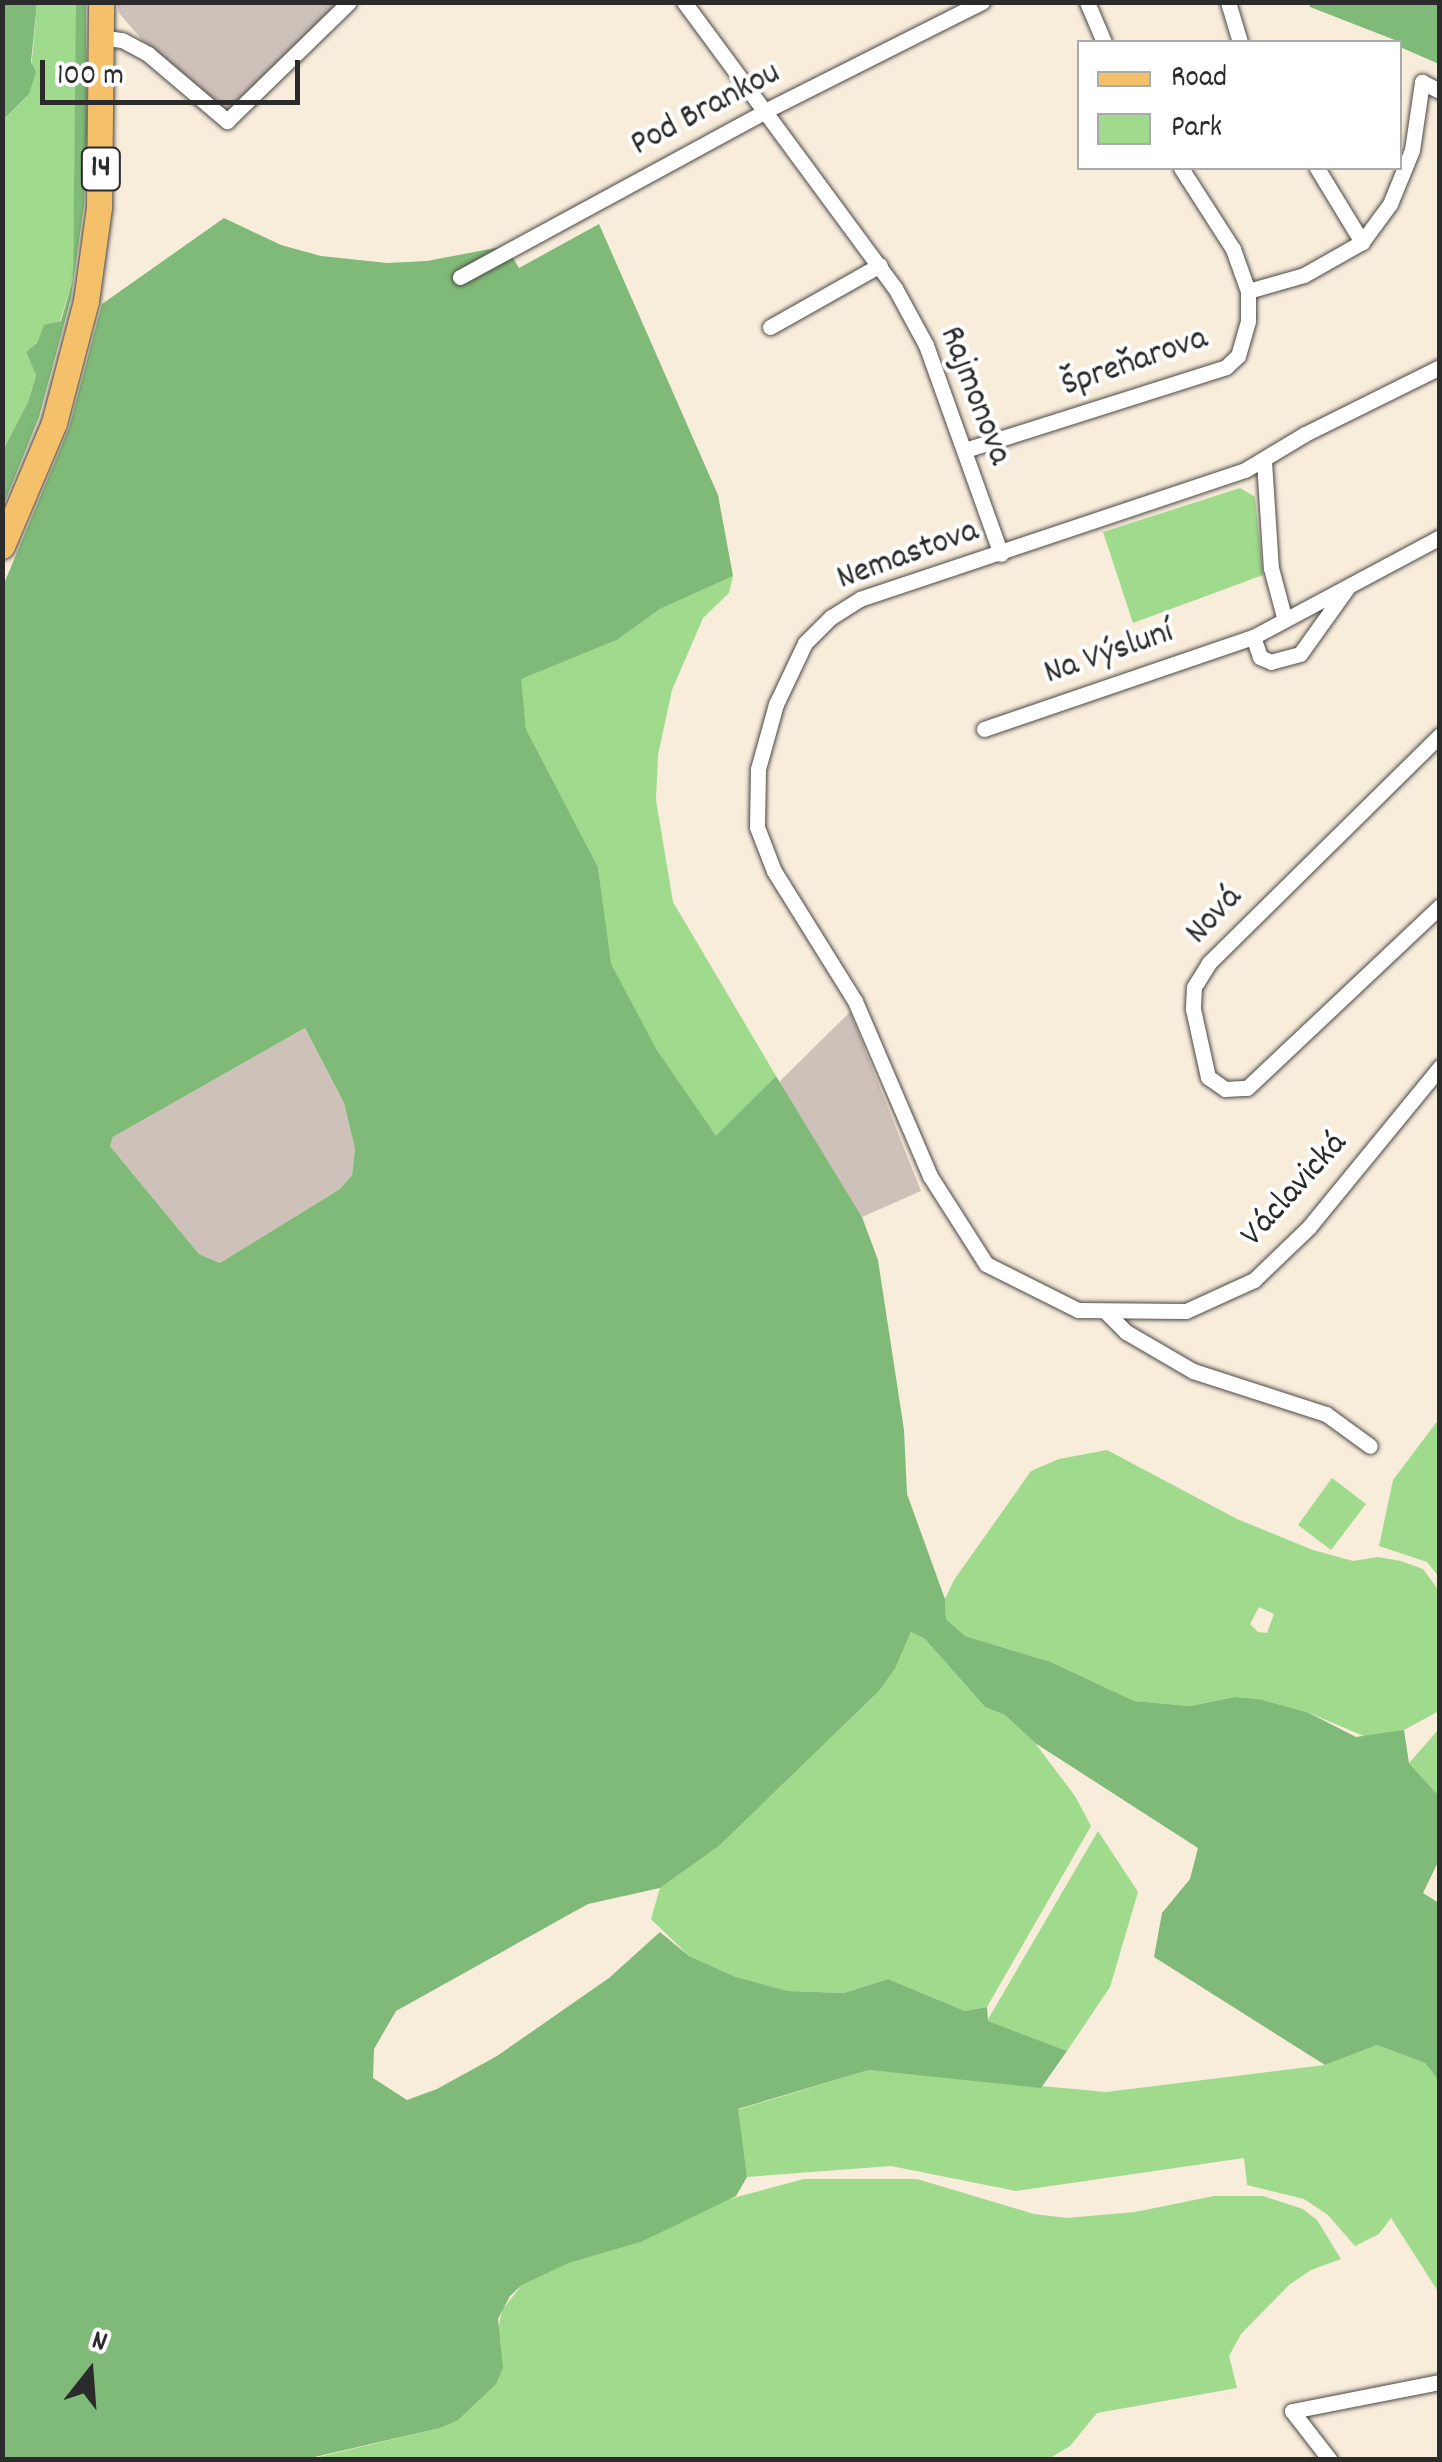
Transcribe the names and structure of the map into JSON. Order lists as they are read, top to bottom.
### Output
{
  "streets": {
    "main road": ["14"],
    "street": [
      "Pod Brankou",
      "Špreňarova",
      "Rajmonova",
      "Nemastova",
      "Na Výsluní",
      "Nová",
      "Václavická"
    ]
  },
  "crossings": [
    ["Pod Brankou", "Rajmonova"],
    ["Špreňarova", "Rajmonova"],
    ["Rajmonova", "Nemastova"],
    ["Nemastova", "Václavická"]
  ],
  "legend": ["Road", "Park"],
  "scale_bar": "100 m",
  "north": "top"
}
